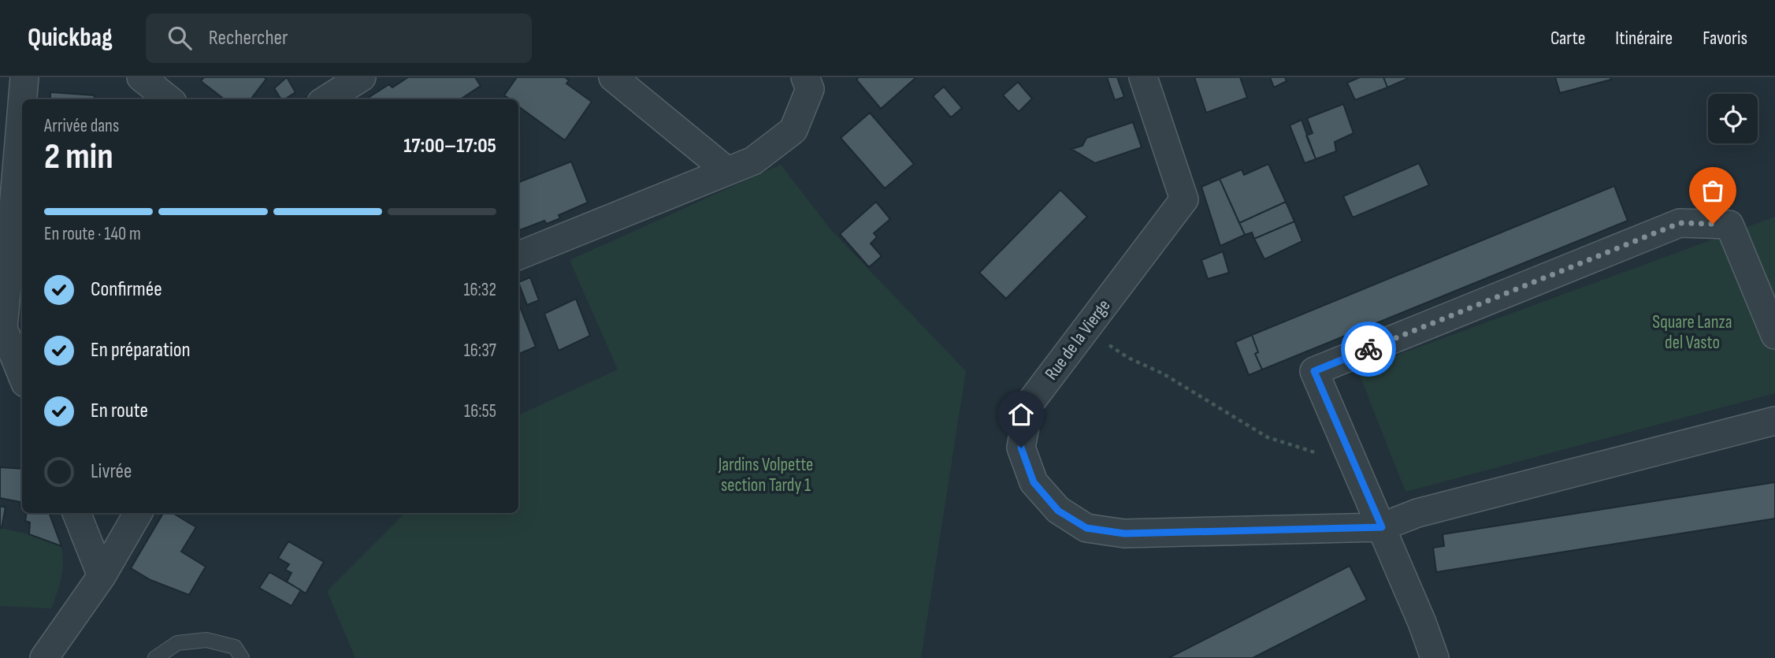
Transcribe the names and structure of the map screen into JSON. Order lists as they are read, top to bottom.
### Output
{
  "streets": {
    "street": ["Rue de la Vierge"]
  },
  "parks": ["Square Lanza del Vasto", "Jardins Volpette section Tardy 1"],
  "page": {
    "header": "Quickbag",
    "search": "Rechercher",
    "nav": ["Carte", "Itinéraire", "Favoris"],
    "heading": ["2 min", "Arrivée dans", "17:00–17:05"],
    "bar": "En route · 140 m",
    "list": [
      ["Confirmée", "16:32"],
      ["En préparation", "16:37"],
      ["En route", "16:55"],
      "Livrée"
    ]
  }
}
